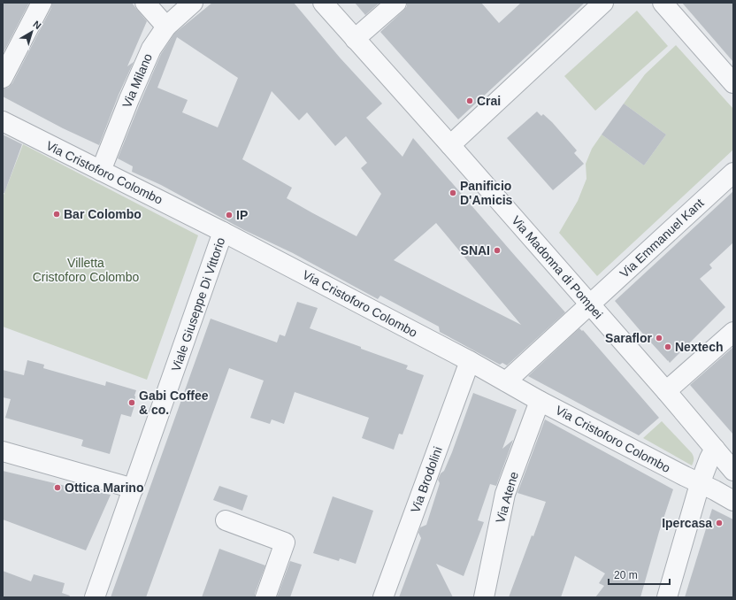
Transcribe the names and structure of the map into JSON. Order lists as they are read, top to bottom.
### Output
{
  "streets": {
    "street": [
      "Via Milano",
      "Via Cristoforo Colombo",
      "Via Emmanuel Kant",
      "Via Madonna di Pompei",
      "Viale Giuseppe Di Vittorio",
      "Via Brodolini",
      "Via Atene"
    ]
  },
  "crossings": [
    ["Via Milano", "Via Cristoforo Colombo"],
    ["Via Cristoforo Colombo", "Via Emmanuel Kant"],
    ["Via Cristoforo Colombo", "Viale Giuseppe Di Vittorio"],
    ["Via Cristoforo Colombo", "Via Brodolini"],
    ["Via Cristoforo Colombo", "Via Atene"],
    ["Via Emmanuel Kant", "Via Madonna di Pompei"]
  ],
  "parks": ["Villetta Cristoforo Colombo"],
  "places": [
    "Crai",
    "Panificio D'Amicis",
    "Bar Colombo",
    "IP",
    "SNAI",
    "Saraflor",
    "Nextech",
    "Gabi Coffee & co.",
    "Ottica Marino",
    "Ipercasa"
  ],
  "scale_bar": "20 m",
  "north": "top right"
}
